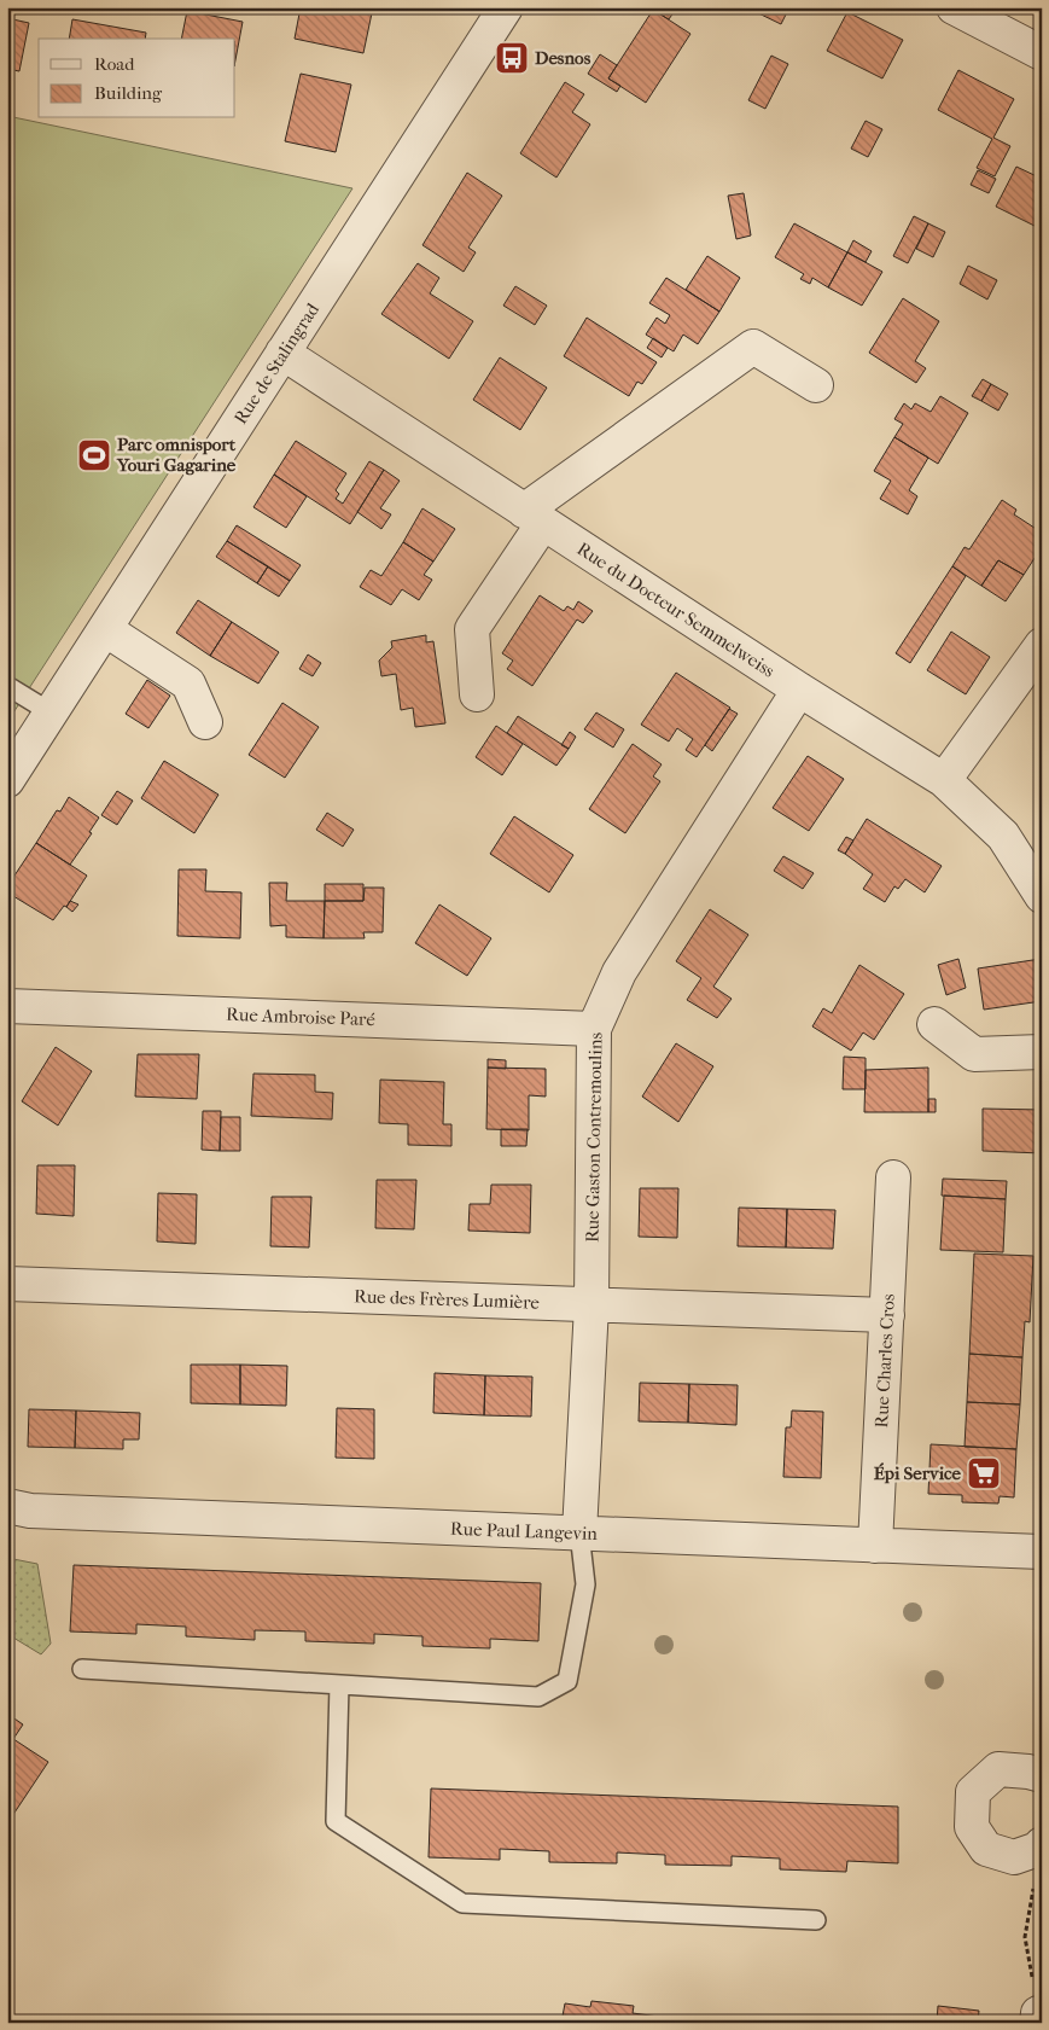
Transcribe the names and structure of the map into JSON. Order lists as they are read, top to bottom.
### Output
{
  "streets": {
    "street": [
      "Rue de Stalingrad",
      "Rue du Docteur Semmelweiss",
      "Rue Ambroise Paré",
      "Rue Gaston Contremoulins",
      "Rue des Frères Lumière",
      "Rue Charles Cros",
      "Rue Paul Langevin"
    ]
  },
  "crossings": [
    ["Rue de Stalingrad", "Rue du Docteur Semmelweiss"],
    ["Rue du Docteur Semmelweiss", "Rue Gaston Contremoulins"],
    ["Rue Ambroise Paré", "Rue Gaston Contremoulins"],
    ["Rue Gaston Contremoulins", "Rue des Frères Lumière"],
    ["Rue Gaston Contremoulins", "Rue Paul Langevin"],
    ["Rue des Frères Lumière", "Rue Charles Cros"],
    ["Rue Charles Cros", "Rue Paul Langevin"]
  ],
  "places": {
    "bus stop": ["Desnos"],
    "sports": ["Parc omnisport Youri Gagarine"],
    "supermarket": ["Épi Service"]
  },
  "legend": ["Road", "Building"]
}
